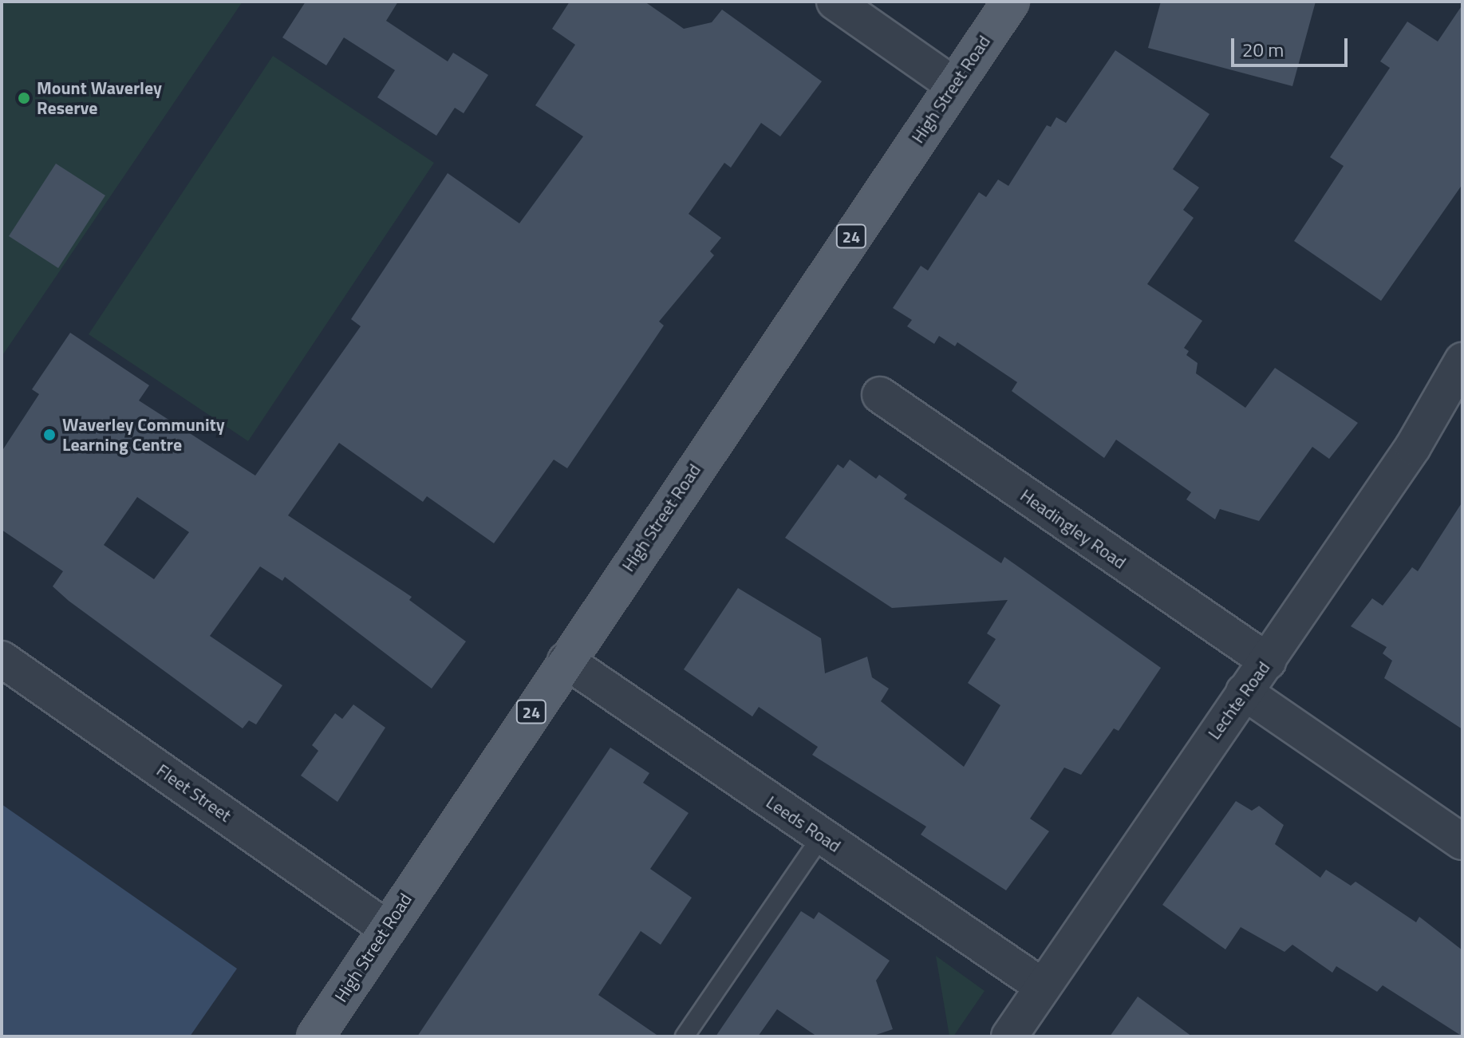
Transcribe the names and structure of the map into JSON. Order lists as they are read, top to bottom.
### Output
{
  "streets": {
    "main road": ["High Street Road", "24"],
    "street": [
      "Headingley Road",
      "Lechte Road",
      "Fleet Street",
      "Leeds Road"
    ]
  },
  "crossings": [
    ["High Street Road", "Fleet Street"],
    ["High Street Road", "Leeds Road"],
    ["Headingley Road", "Lechte Road"],
    ["Lechte Road", "Leeds Road"]
  ],
  "places": ["Mount Waverley Reserve", "Waverley Community Learning Centre"],
  "scale_bar": "20 m"
}
